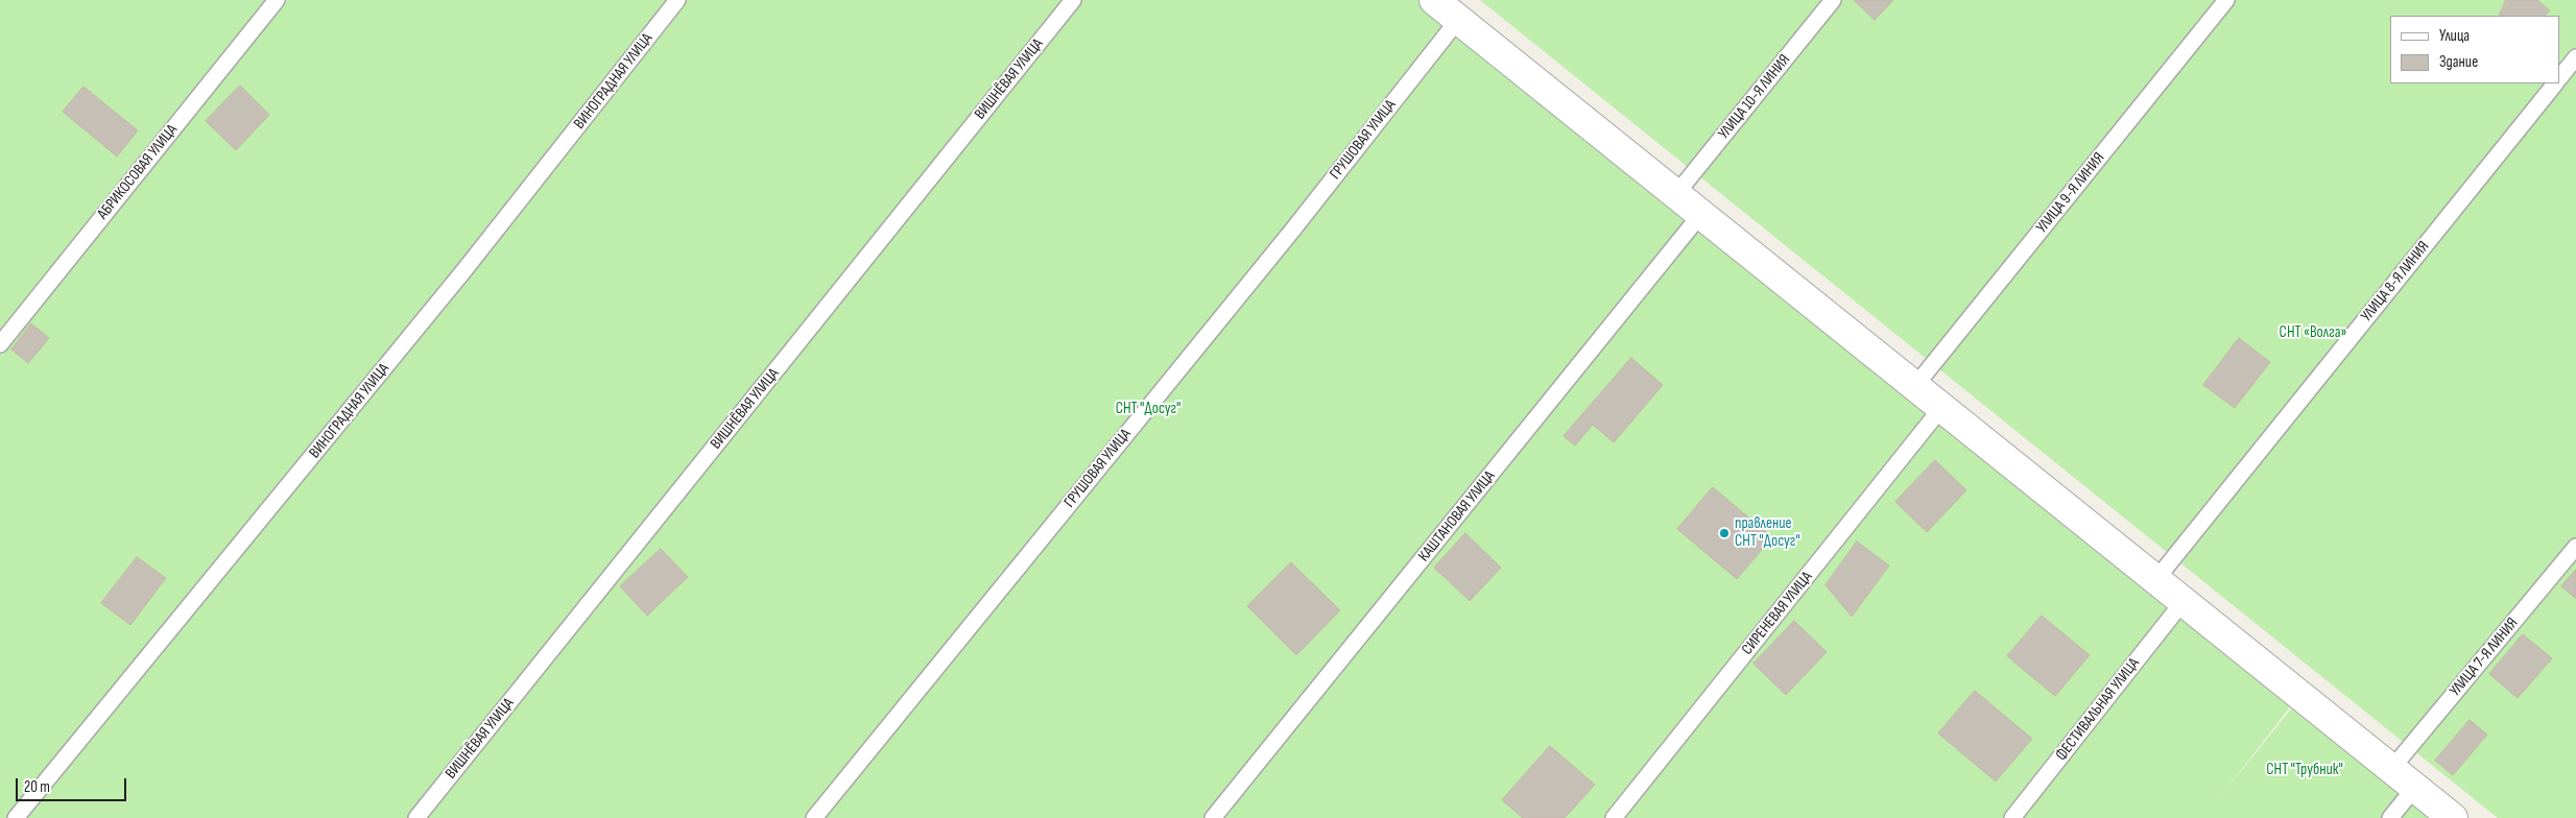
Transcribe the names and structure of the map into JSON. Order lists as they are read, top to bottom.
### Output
{
  "streets": {
    "lane": [
      "ВИШНЁВАЯ УЛИЦА",
      "ВИНОГРАДНАЯ УЛИЦА",
      "УЛИЦА 10-Я ЛИНИЯ",
      "ГРУШОВАЯ УЛИЦА",
      "АБРИКОСОВАЯ УЛИЦА",
      "УЛИЦА 9-Я ЛИНИЯ",
      "УЛИЦА 8-Я ЛИНИЯ",
      "КАШТАНОВАЯ УЛИЦА",
      "СИРЕНЕВАЯ УЛИЦА",
      "УЛИЦА 7-Я ЛИНИЯ",
      "ФЕСТИВАЛЬНАЯ УЛИЦА"
    ]
  },
  "parks": ["СНТ «Волга»", "СНТ \"Досуг\"", "СНТ \"Трубник\""],
  "places": ["правление СНТ \"Досуг\""],
  "legend": ["Улица", "Здание"],
  "scale_bar": "20 m"
}
